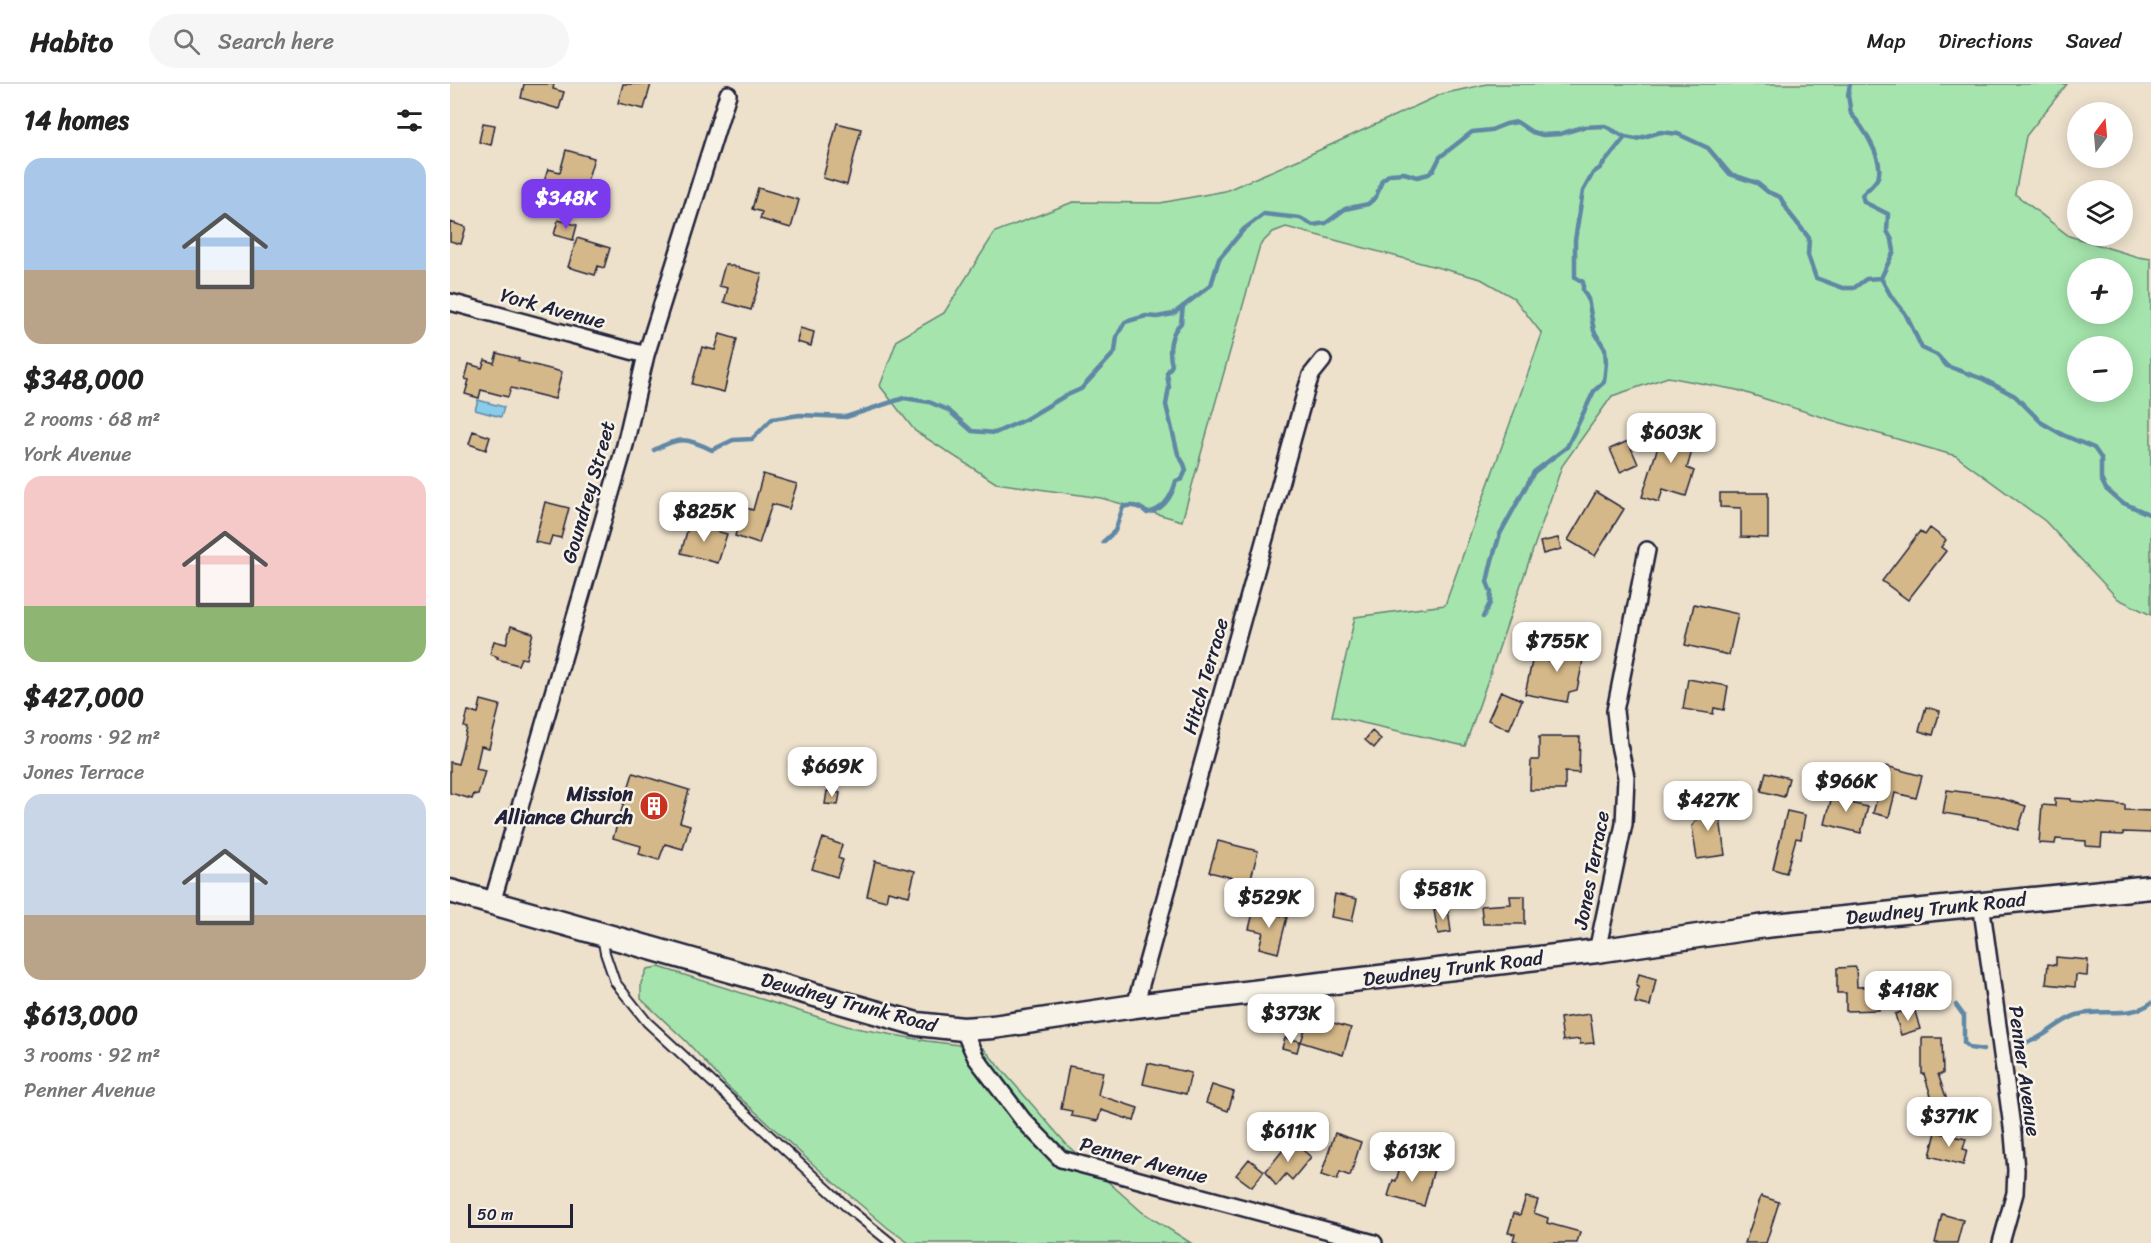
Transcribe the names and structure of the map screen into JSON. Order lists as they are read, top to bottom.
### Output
{
  "streets": {
    "main road": ["Dewdney Trunk Road"],
    "street": [
      "York Avenue",
      "Goundrey Street",
      "Hitch Terrace",
      "Jones Terrace",
      "Penner Avenue"
    ]
  },
  "crossings": [
    ["York Avenue", "Goundrey Street"],
    ["Goundrey Street", "Dewdney Trunk Road"],
    ["Hitch Terrace", "Dewdney Trunk Road"],
    ["Jones Terrace", "Dewdney Trunk Road"],
    ["Dewdney Trunk Road", "Penner Avenue"]
  ],
  "places": {
    "building": ["Mission Alliance Church"]
  },
  "scale_bar": "50 m",
  "north": "top",
  "page": {
    "header": "Habito",
    "search": "Search here",
    "nav": ["Map", "Directions", "Saved"],
    "heading": "14 homes",
    "map_buttons": ["+", "−"],
    "list": [
      {
        "name": "$348,000",
        "note": "2 rooms · 68 m² · York Avenue"
      },
      {
        "name": "$427,000",
        "note": "3 rooms · 92 m² · Jones Terrace"
      },
      {
        "name": "$613,000",
        "note": "3 rooms · 92 m² · Penner Avenue"
      }
    ],
    "price": [
      "$348K",
      "$603K",
      "$825K",
      "$755K",
      "$669K",
      "$966K",
      "$427K",
      "$581K",
      "$529K",
      "$418K",
      "$373K",
      "$371K",
      "$611K",
      "$613K"
    ],
    "scale": "50 m"
  }
}
